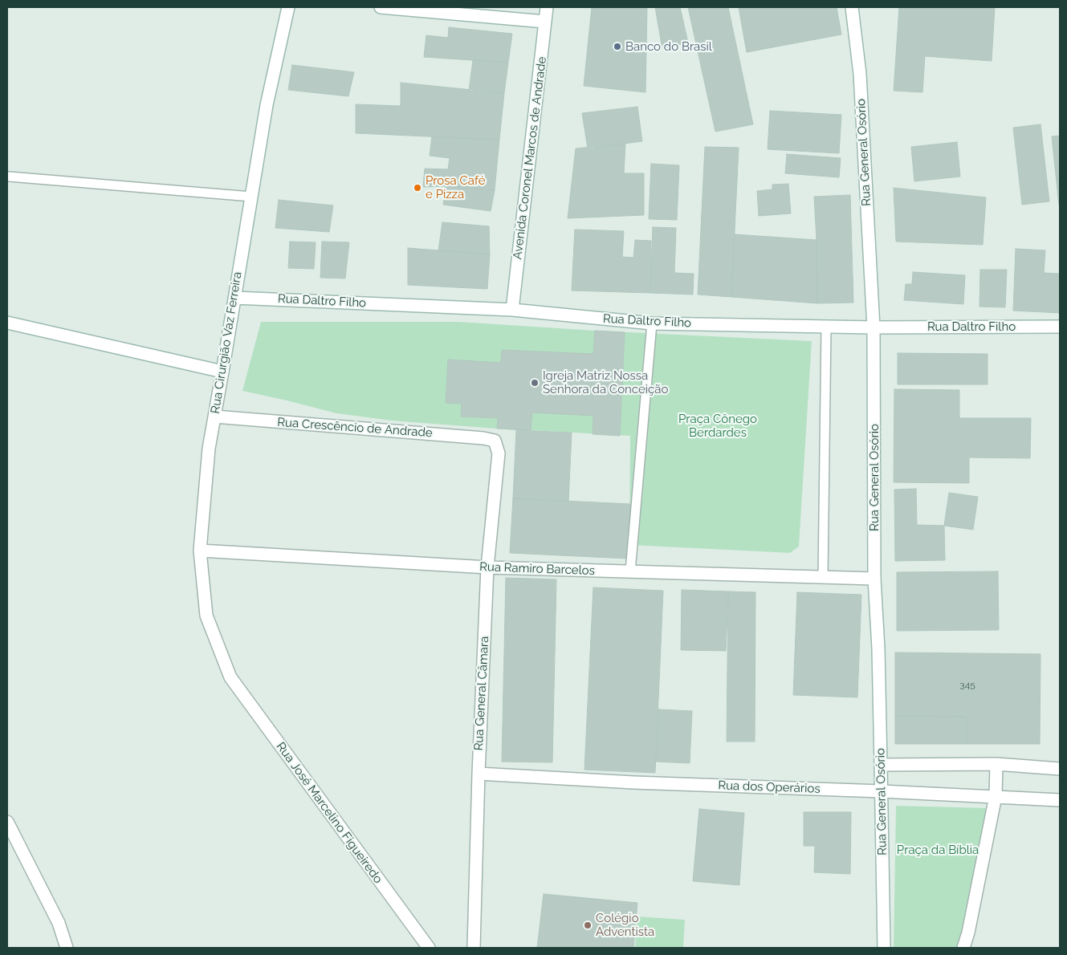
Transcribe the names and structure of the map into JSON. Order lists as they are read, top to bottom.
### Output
{
  "streets": {
    "street": [
      "Rua General Osório",
      "Avenida Coronel Marcos de Andrade",
      "Rua Daltro Filho",
      "Rua Cirurgião Vaz Ferreira",
      "Rua Crescêncio de Andrade",
      "Rua Ramiro Barcelos",
      "Rua General Câmara",
      "Rua dos Operários",
      "Rua José Marcelino Figueiredo"
    ]
  },
  "crossings": [
    ["Rua General Osório", "Rua Daltro Filho"],
    ["Rua General Osório", "Rua Ramiro Barcelos"],
    ["Rua General Osório", "Rua dos Operários"],
    ["Avenida Coronel Marcos de Andrade", "Rua Daltro Filho"],
    ["Rua Daltro Filho", "Rua Cirurgião Vaz Ferreira"],
    ["Rua Cirurgião Vaz Ferreira", "Rua Crescêncio de Andrade"],
    ["Rua Cirurgião Vaz Ferreira", "Rua Ramiro Barcelos"],
    ["Rua Cirurgião Vaz Ferreira", "Rua José Marcelino Figueiredo"],
    ["Rua Crescêncio de Andrade", "Rua General Câmara"],
    ["Rua Ramiro Barcelos", "Rua General Câmara"],
    ["Rua General Câmara", "Rua dos Operários"]
  ],
  "parks": ["Praça Cônego Berdardes", "Praça da Bíblia"],
  "places": [
    "Banco do Brasil",
    "Prosa Café e Pizza",
    "Igreja Matriz Nossa Senhora da Conceição",
    "Colégio Adventista"
  ],
  "house_numbers": ["345"]
}
